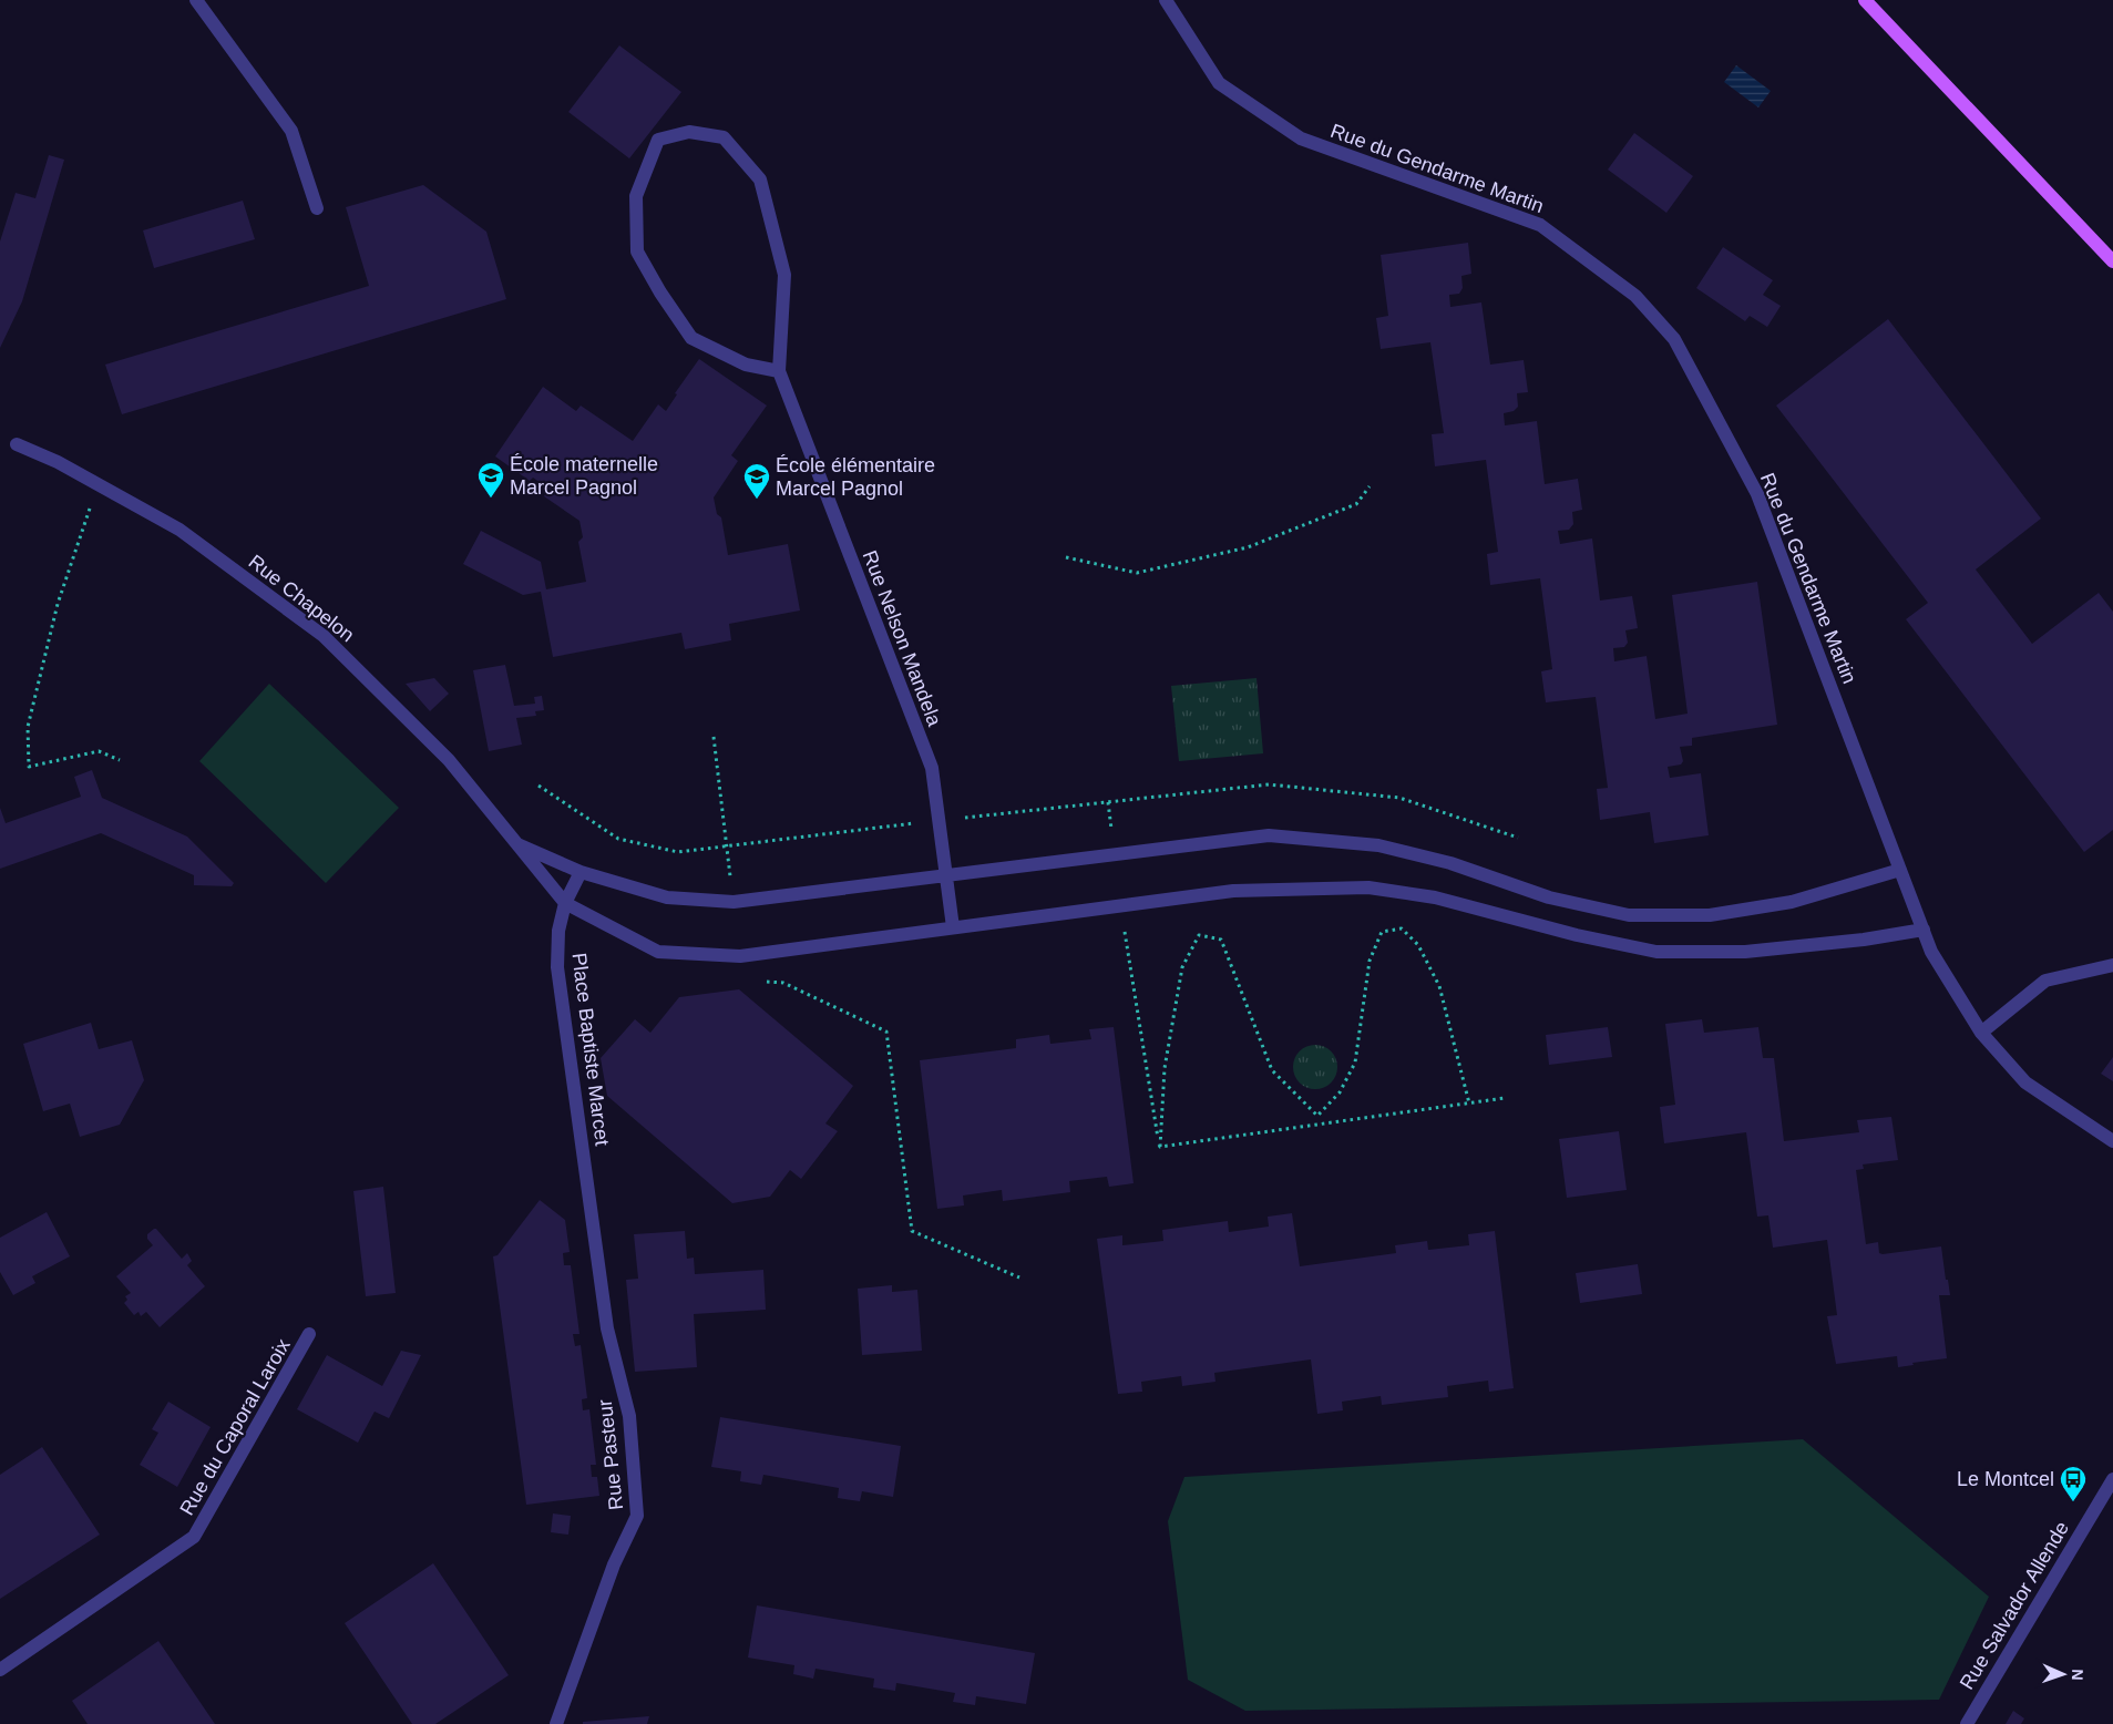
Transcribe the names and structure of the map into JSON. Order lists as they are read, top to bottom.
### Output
{
  "streets": {
    "street": [
      "Rue du Gendarme Martin",
      "Rue Chapelon",
      "Rue Nelson Mandela",
      "Place Baptiste Marcet",
      "Rue du Caporal Laroix",
      "Rue Pasteur",
      "Rue Salvador Allende"
    ]
  },
  "crossings": [
    ["Rue Chapelon", "Place Baptiste Marcet"],
    ["Place Baptiste Marcet", "Rue Pasteur"]
  ],
  "places": {
    "school or university": ["École maternelle Marcel Pagnol", "École élémentaire Marcel Pagnol"],
    "bus stop": ["Le Montcel"]
  },
  "north": "right"
}
